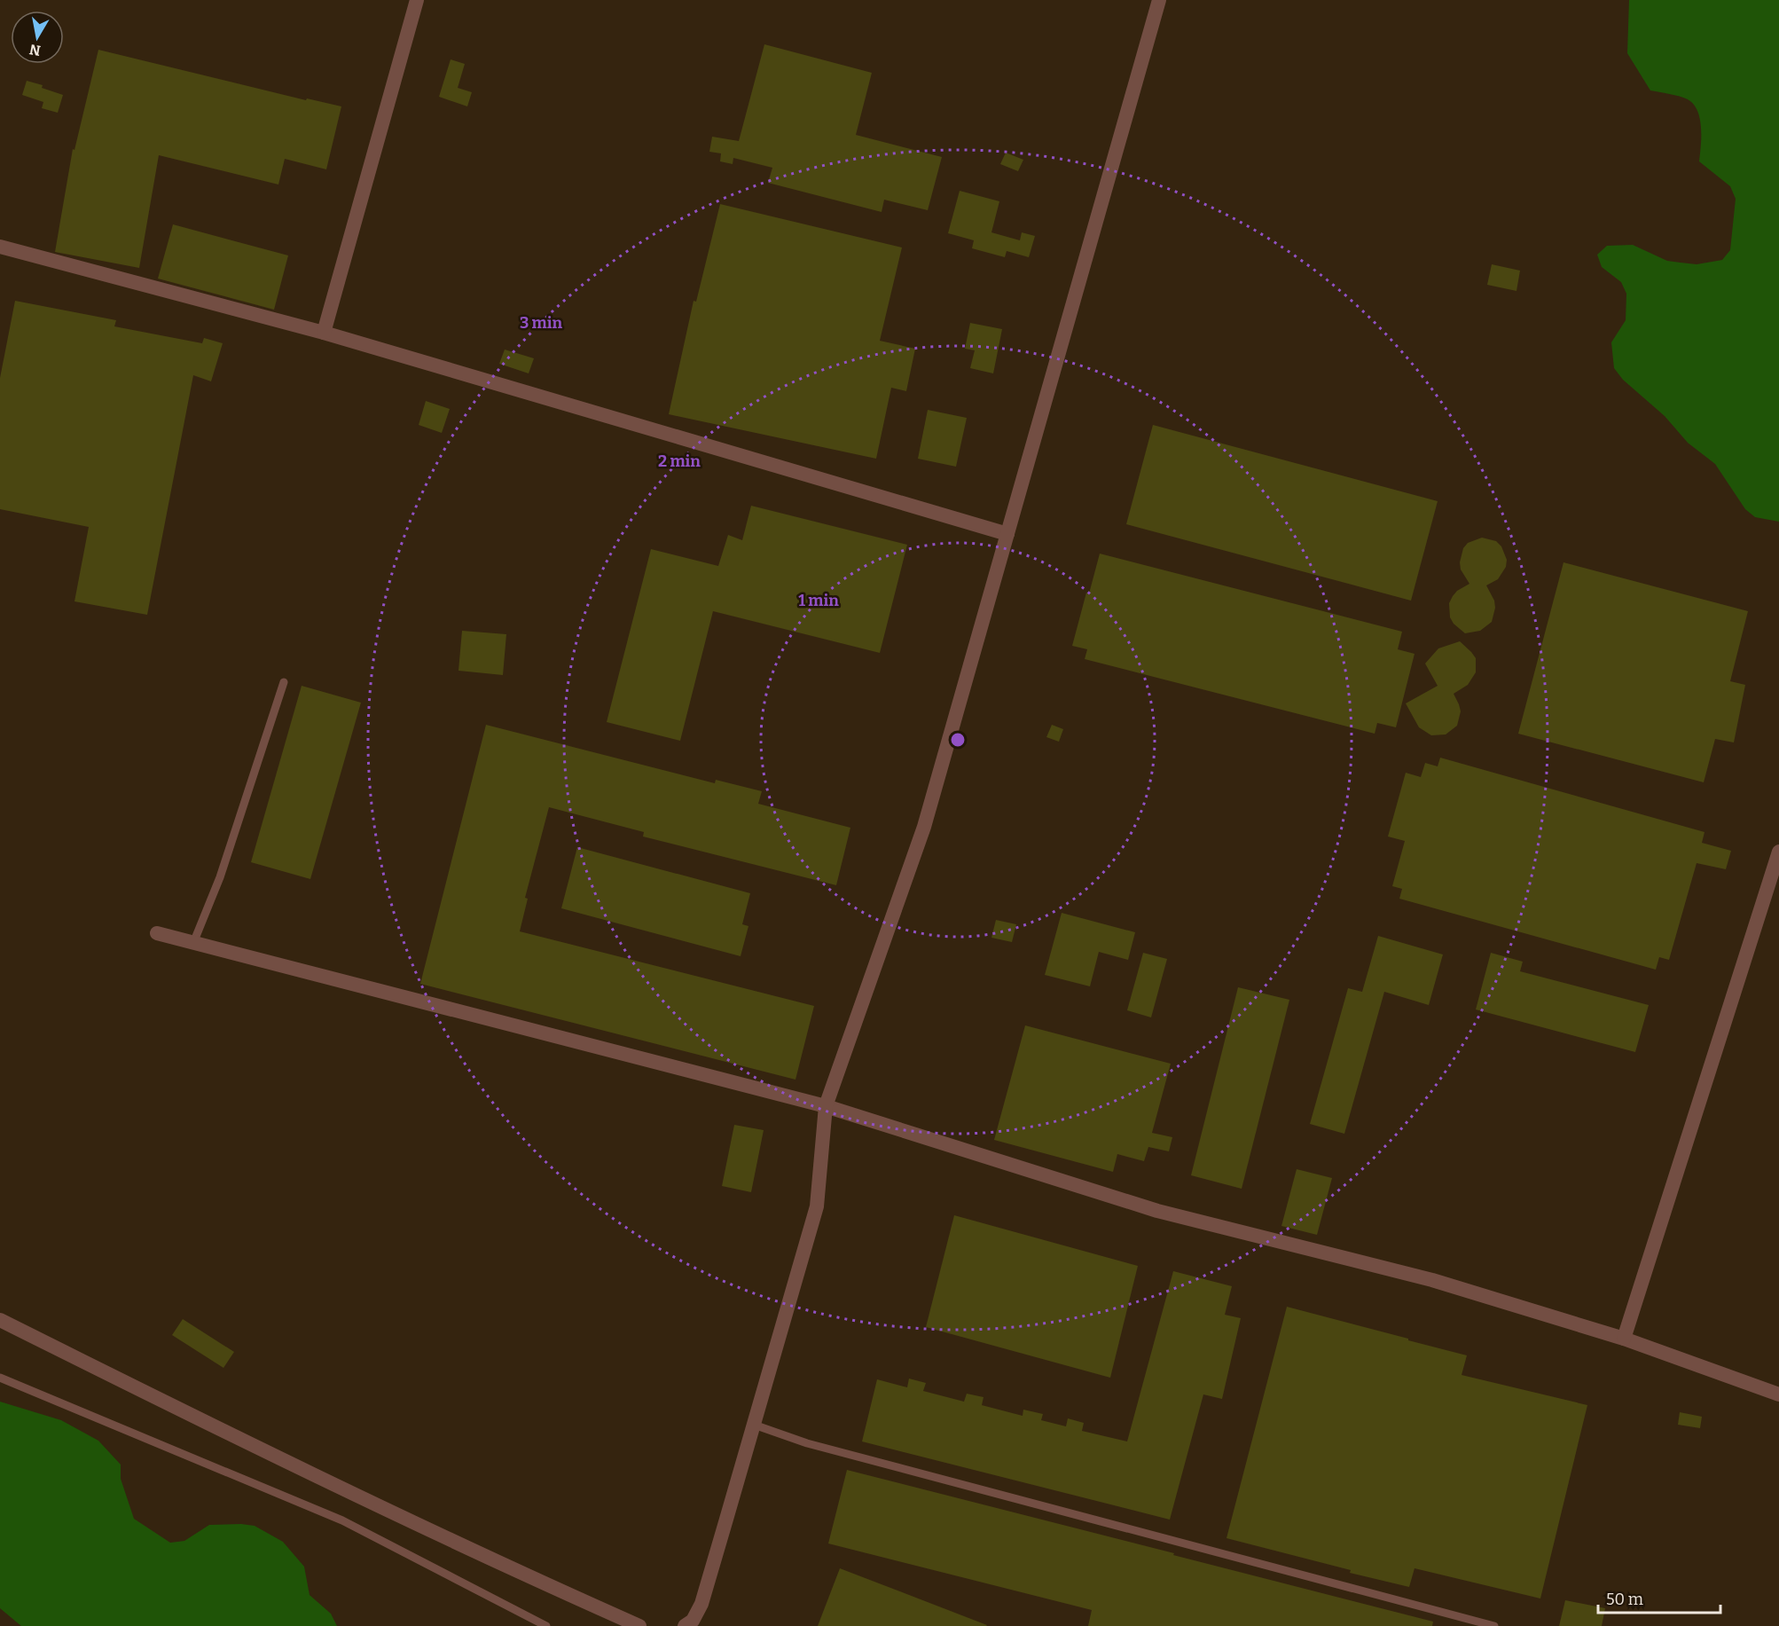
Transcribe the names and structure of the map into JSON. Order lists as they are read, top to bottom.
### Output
{
  "scale_bar": "50 m",
  "north": "bottom",
  "rings": ["3 min", "2 min", "1 min"]
}
